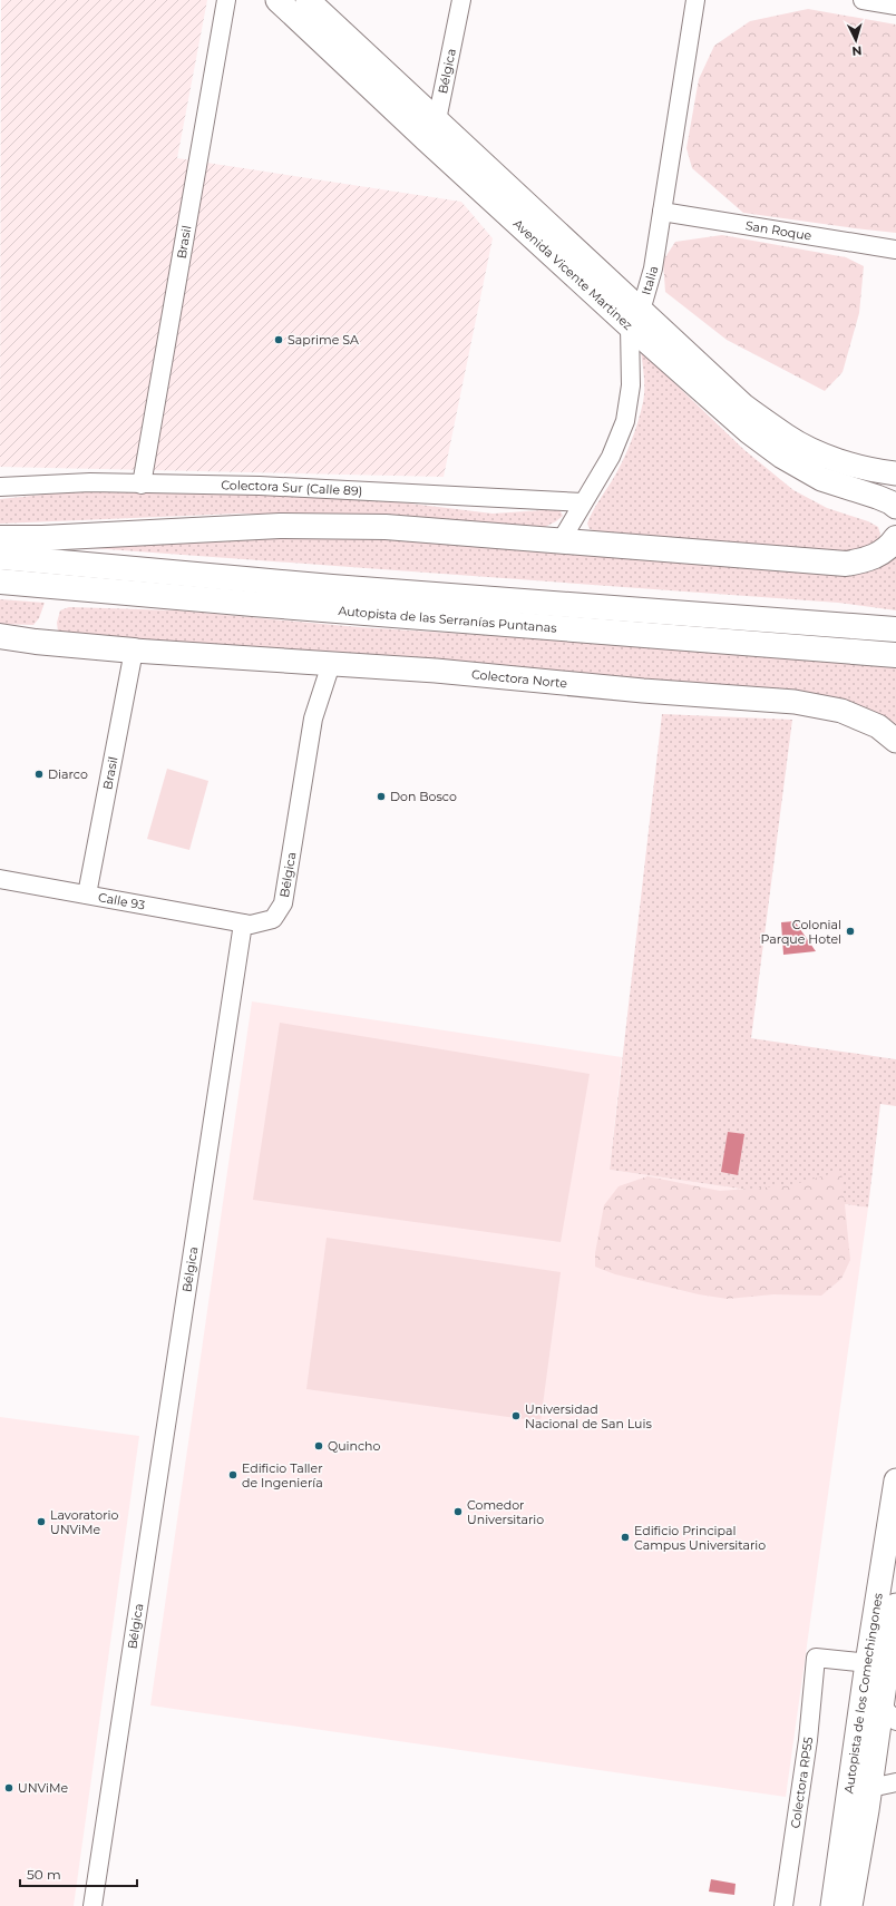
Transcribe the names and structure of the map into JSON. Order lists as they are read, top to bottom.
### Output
{
  "streets": {
    "highway": ["Autopista de las Serranías Puntanas"],
    "main road": ["Avenida Vicente Martinez", "Colectora Norte", "Autopista de los Comechingones"],
    "street": [
      "Bélgica",
      "San Roque",
      "Brasil",
      "Italia",
      "Colectora Sur (Calle 89)",
      "Calle 93",
      "Colectora RP55"
    ]
  },
  "crossings": [
    ["Bélgica", "Avenida Vicente Martinez"],
    ["Bélgica", "Colectora Norte"],
    ["Bélgica", "Calle 93"],
    ["San Roque", "Italia"],
    ["Brasil", "Colectora Sur (Calle 89)"],
    ["Brasil", "Colectora Norte"],
    ["Brasil", "Calle 93"],
    ["Avenida Vicente Martinez", "Italia"],
    ["Italia", "Colectora Sur (Calle 89)"],
    ["Autopista de los Comechingones", "Colectora RP55"]
  ],
  "places": [
    "Saprime SA",
    "Diarco",
    "Don Bosco",
    "Colonial Parque Hotel",
    "Universidad Nacional de San Luis",
    "Quincho",
    "Edificio Taller de Ingeniería",
    "Comedor Universitario",
    "Lavoratorio UNViMe",
    "Edificio Principal Campus Universitario",
    "UNViMe"
  ],
  "scale_bar": "50 m",
  "north": "bottom"
}
